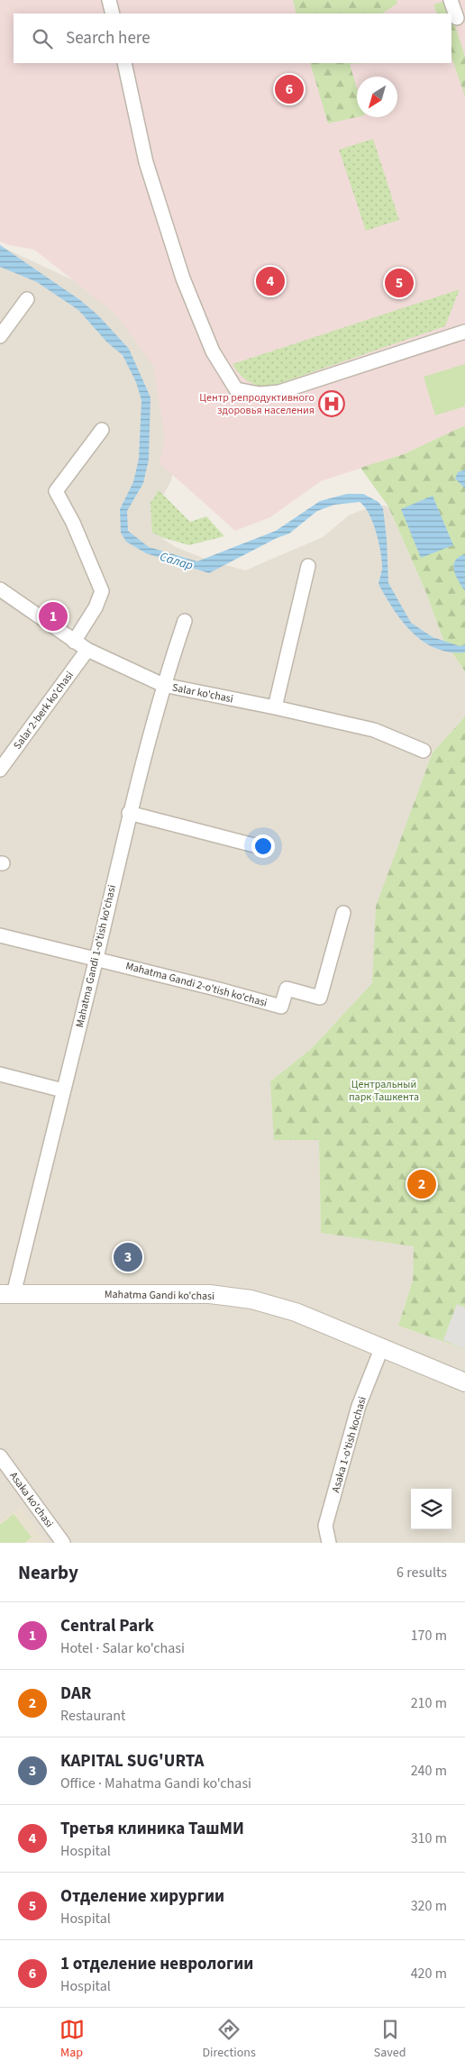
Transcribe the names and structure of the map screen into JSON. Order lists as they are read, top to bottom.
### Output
{
  "streets": {
    "street": [
      "Salar ko'chasi",
      "Salar 2-berk ko'chasi",
      "Mahatma Gandi 1-o'tish ko'chasi",
      "Mahatma Gandi 2-o'tish ko'chasi",
      "Mahatma Gandi ko'chasi",
      "Asaka 1-o'tish kochasi",
      "Asaka ko'chasi"
    ]
  },
  "crossings": [
    ["Salar ko'chasi", "Salar 2-berk ko'chasi"],
    ["Salar ko'chasi", "Mahatma Gandi 1-o'tish ko'chasi"],
    ["Mahatma Gandi 1-o'tish ko'chasi", "Mahatma Gandi 2-o'tish ko'chasi"],
    ["Mahatma Gandi 1-o'tish ko'chasi", "Mahatma Gandi ko'chasi"],
    ["Mahatma Gandi ko'chasi", "Asaka 1-o'tish kochasi"]
  ],
  "water": ["Салар"],
  "parks": ["Центральный парк Ташкента"],
  "places": {
    "hospital": ["Центр репродуктивного здоровья населения"]
  },
  "north": "bottom left",
  "page": {
    "search": "Search here",
    "pins": [
      "6",
      "4",
      "5",
      "1",
      "2",
      "3"
    ],
    "heading": ["Nearby", "6 results"],
    "list": [
      {
        "mark": "1",
        "name": "Central Park",
        "note": "Hotel · Salar ko'chasi",
        "value": "170 m"
      },
      {
        "mark": "2",
        "name": "DAR",
        "note": "Restaurant",
        "value": "210 m"
      },
      {
        "mark": "3",
        "name": "KAPITAL SUG'URTA",
        "note": "Office · Mahatma Gandi ko'chasi",
        "value": "240 m"
      },
      {
        "mark": "4",
        "name": "Третья клиника ТашМИ",
        "note": "Hospital",
        "value": "310 m"
      },
      {
        "mark": "5",
        "name": "Отделение хирургии",
        "note": "Hospital",
        "value": "320 m"
      },
      {
        "mark": "6",
        "name": "1 отделение неврологии",
        "note": "Hospital",
        "value": "420 m"
      }
    ],
    "nav": ["Map", "Directions", "Saved"]
  }
}
